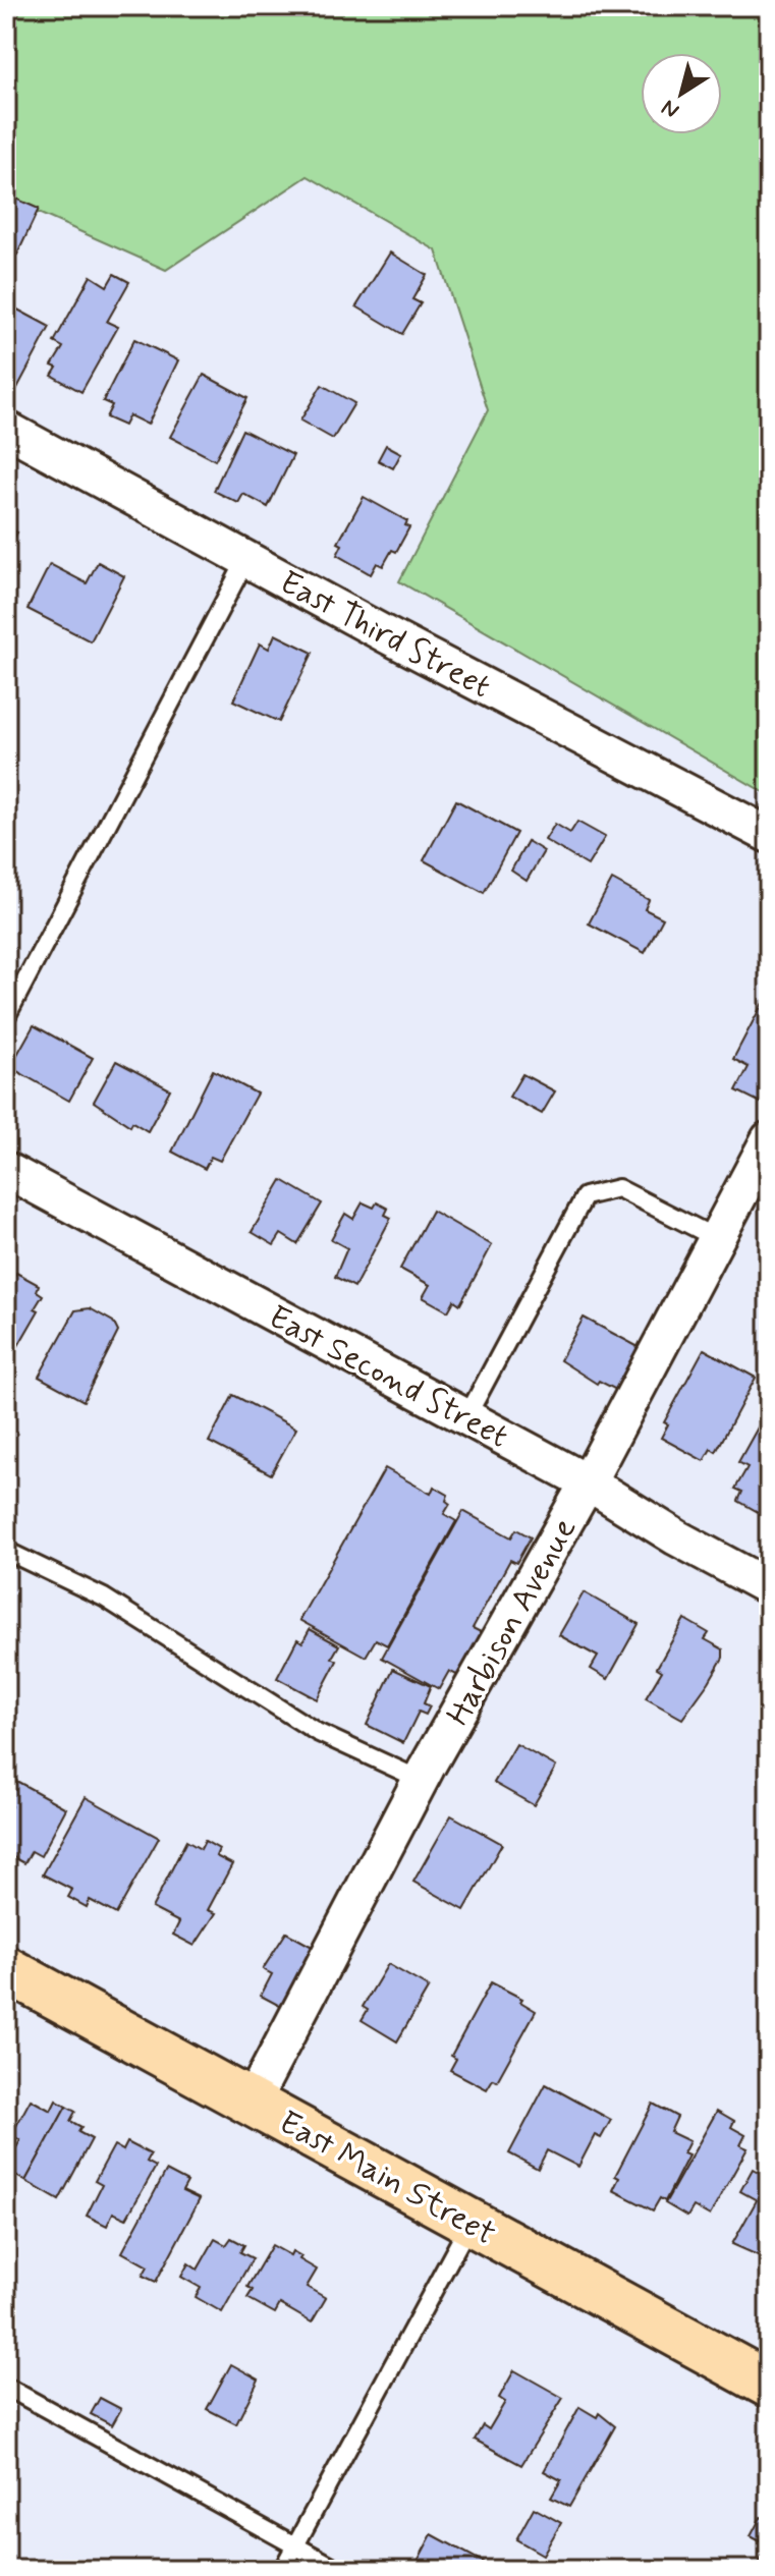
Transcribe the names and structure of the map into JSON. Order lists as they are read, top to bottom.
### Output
{
  "streets": {
    "main road": ["East Main Street"],
    "street": ["East Third Street", "East Second Street", "Harbison Avenue"]
  },
  "crossings": [
    ["East Second Street", "Harbison Avenue"],
    ["Harbison Avenue", "East Main Street"]
  ],
  "north": "bottom left"
}
